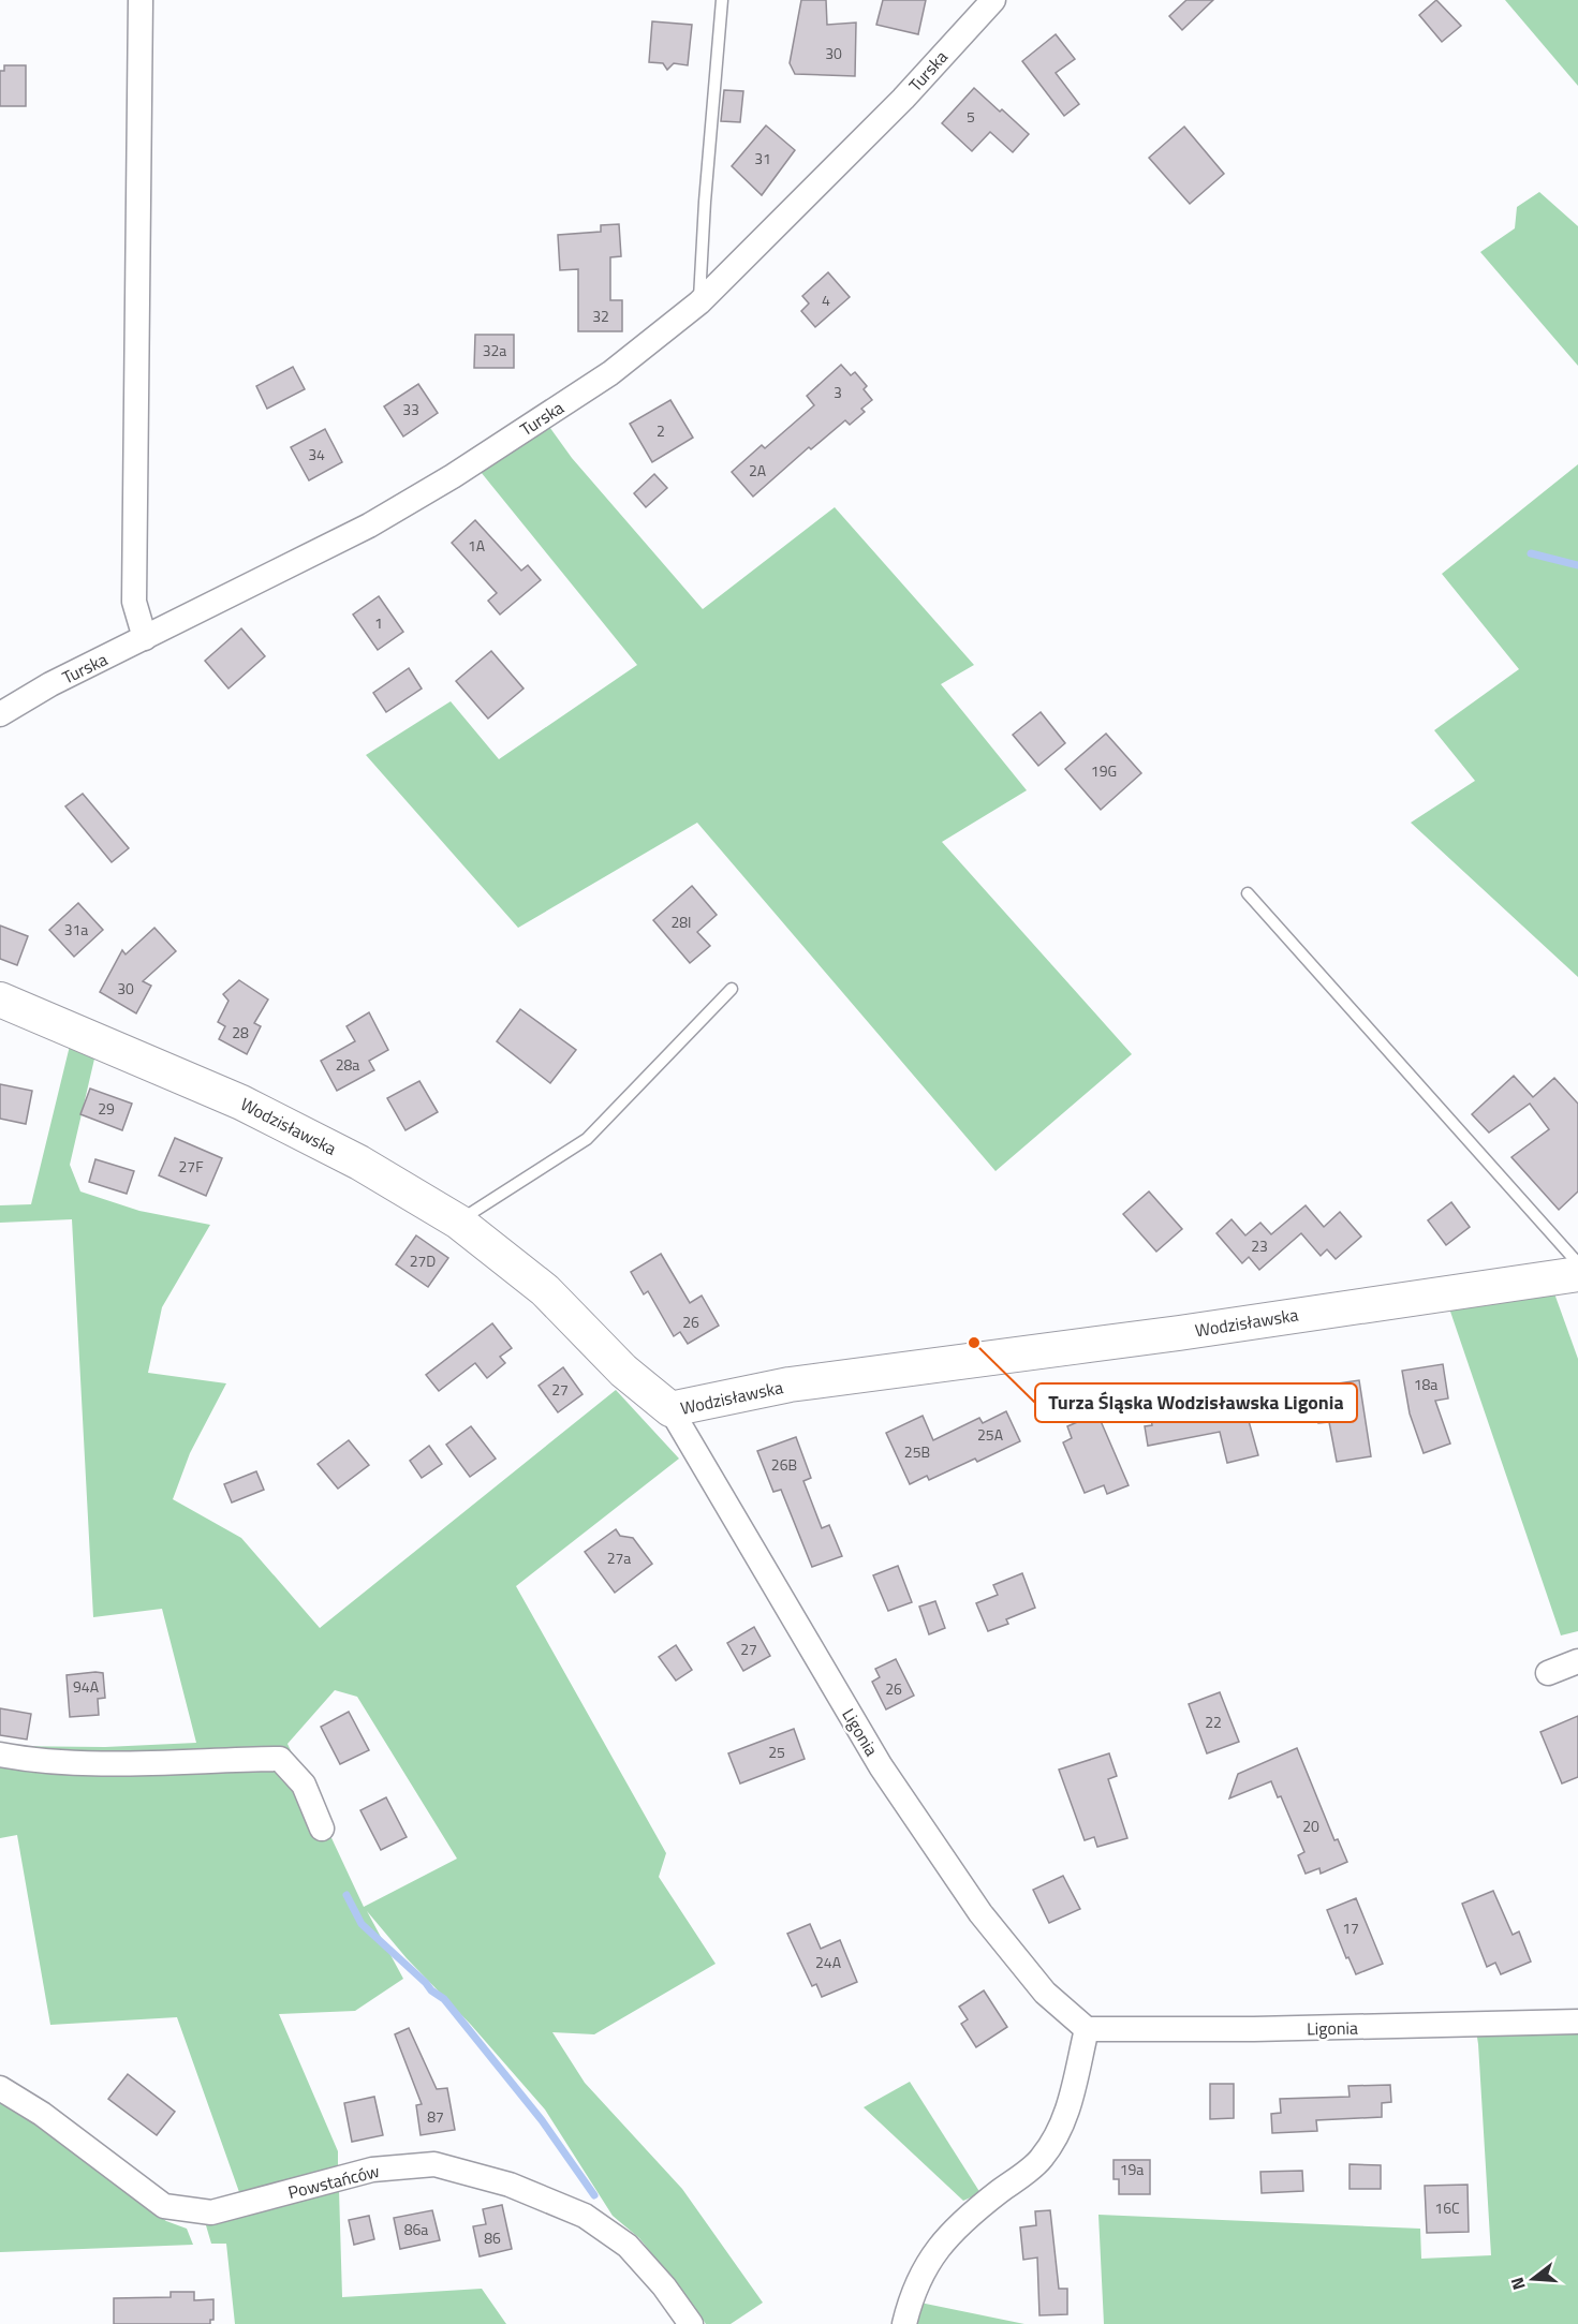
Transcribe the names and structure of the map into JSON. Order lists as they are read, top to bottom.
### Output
{
  "streets": {
    "street": [
      "Turska",
      "Wodzisławska",
      "Ligonia",
      "Powstańców"
    ]
  },
  "crossings": [
    ["Wodzisławska", "Ligonia"]
  ],
  "places": ["Turza Śląska Wodzisławska Ligonia"],
  "house_numbers": [
    "30",
    "5",
    "31",
    "4",
    "32",
    "32a",
    "3",
    "33",
    "2",
    "34",
    "2A",
    "1A",
    "1",
    "19G",
    "28I",
    "31a",
    "30",
    "28",
    "28a",
    "29",
    "27F",
    "23",
    "27D",
    "26",
    "18a",
    "27",
    "25A",
    "25B",
    "26B",
    "27a",
    "27",
    "94A",
    "26",
    "22",
    "25",
    "20",
    "17",
    "24A",
    "87",
    "19a",
    "16C",
    "86a",
    "86"
  ],
  "north": "left"
}
